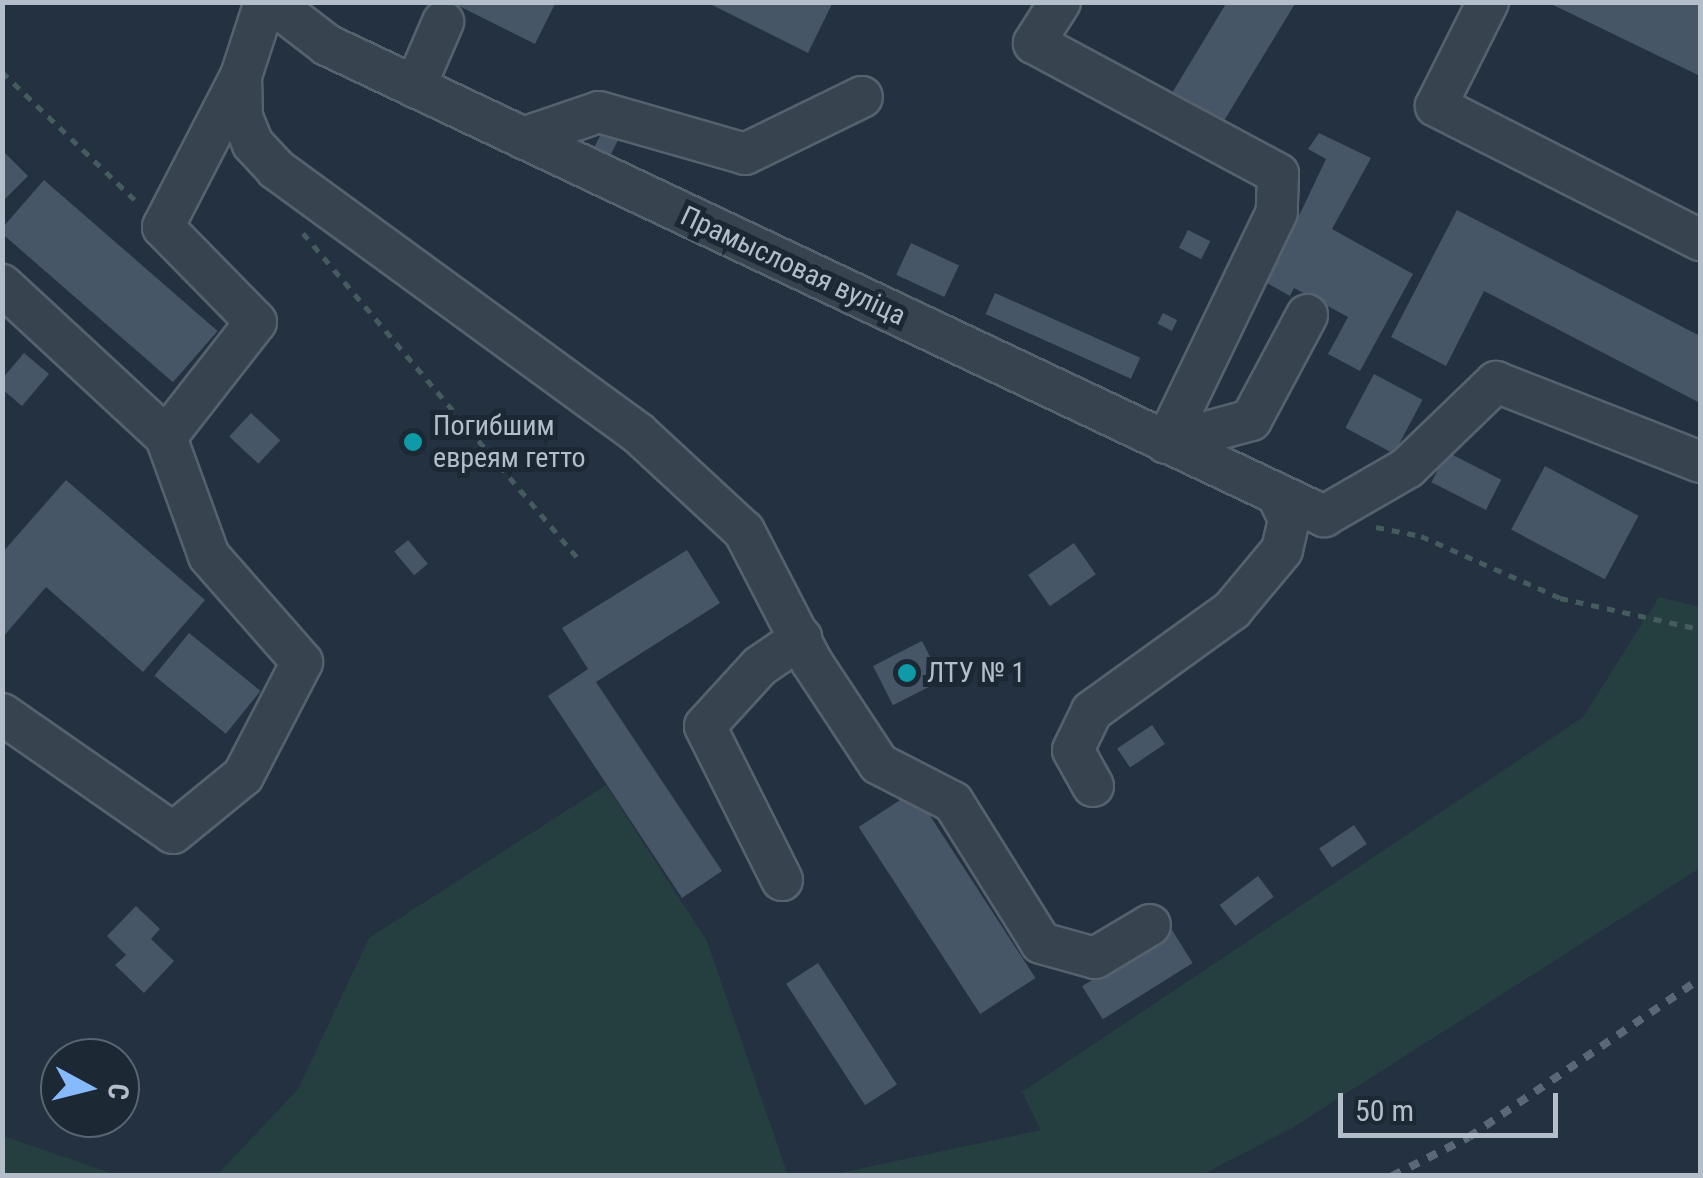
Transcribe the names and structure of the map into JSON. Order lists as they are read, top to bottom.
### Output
{
  "streets": {
    "street": ["Прамысловая вуліца"]
  },
  "places": ["Погибшим евреям гетто", "ЛТУ № 1"],
  "scale_bar": "50 m",
  "north": "right"
}
